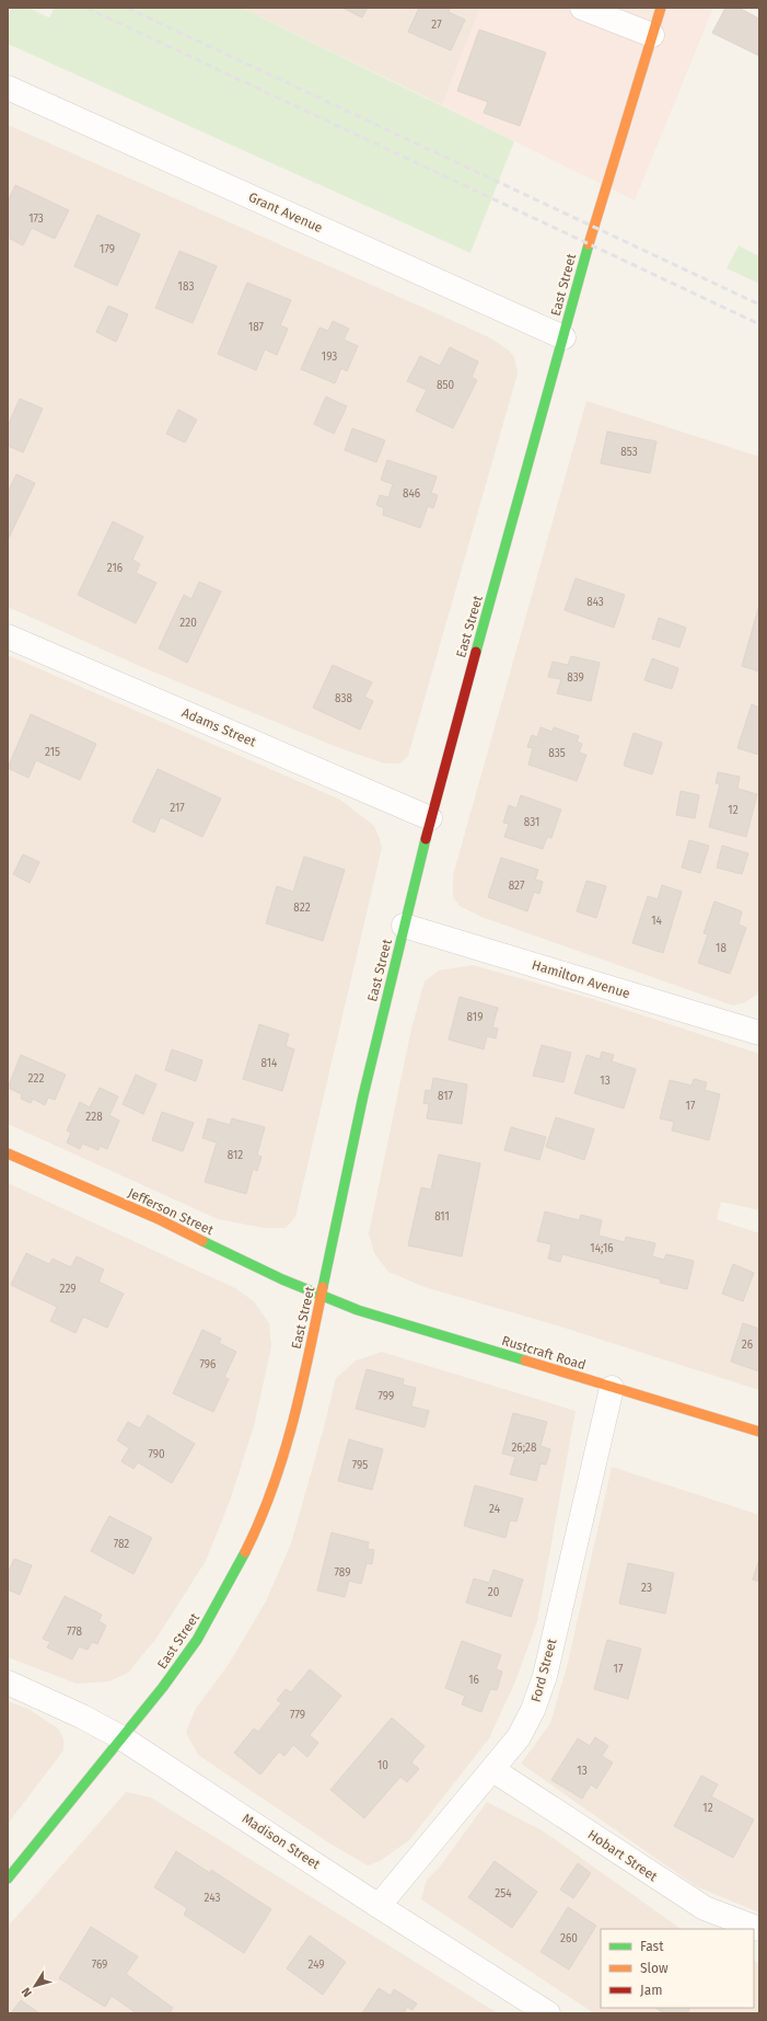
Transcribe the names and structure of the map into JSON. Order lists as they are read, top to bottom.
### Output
{
  "streets": {
    "main road": ["East Street", "Jefferson Street", "Rustcraft Road"],
    "street": [
      "Grant Avenue",
      "Adams Street",
      "Hamilton Avenue",
      "Ford Street",
      "Madison Street",
      "Hobart Street"
    ]
  },
  "crossings": [
    ["Grant Avenue", "East Street"],
    ["East Street", "Adams Street"],
    ["East Street", "Hamilton Avenue"],
    ["East Street", "Jefferson Street"],
    ["East Street", "Rustcraft Road"],
    ["East Street", "Madison Street"],
    ["Jefferson Street", "Rustcraft Road"],
    ["Rustcraft Road", "Ford Street"],
    ["Ford Street", "Madison Street"],
    ["Ford Street", "Hobart Street"]
  ],
  "house_numbers": [
    "27",
    "173",
    "179",
    "183",
    "187",
    "193",
    "850",
    "853",
    "846",
    "216",
    "843",
    "220",
    "839",
    "838",
    "215",
    "835",
    "217",
    "12",
    "831",
    "827",
    "822",
    "14",
    "18",
    "819",
    "814",
    "222",
    "13",
    "817",
    "17",
    "228",
    "812",
    "811",
    "14;16",
    "229",
    "26",
    "796",
    "799",
    "26;28",
    "790",
    "795",
    "24",
    "782",
    "789",
    "23",
    "20",
    "778",
    "17",
    "16",
    "779",
    "10",
    "13",
    "12",
    "254",
    "243",
    "260",
    "769",
    "249"
  ],
  "legend": ["Fast", "Slow", "Jam"],
  "north": "bottom left"
}
